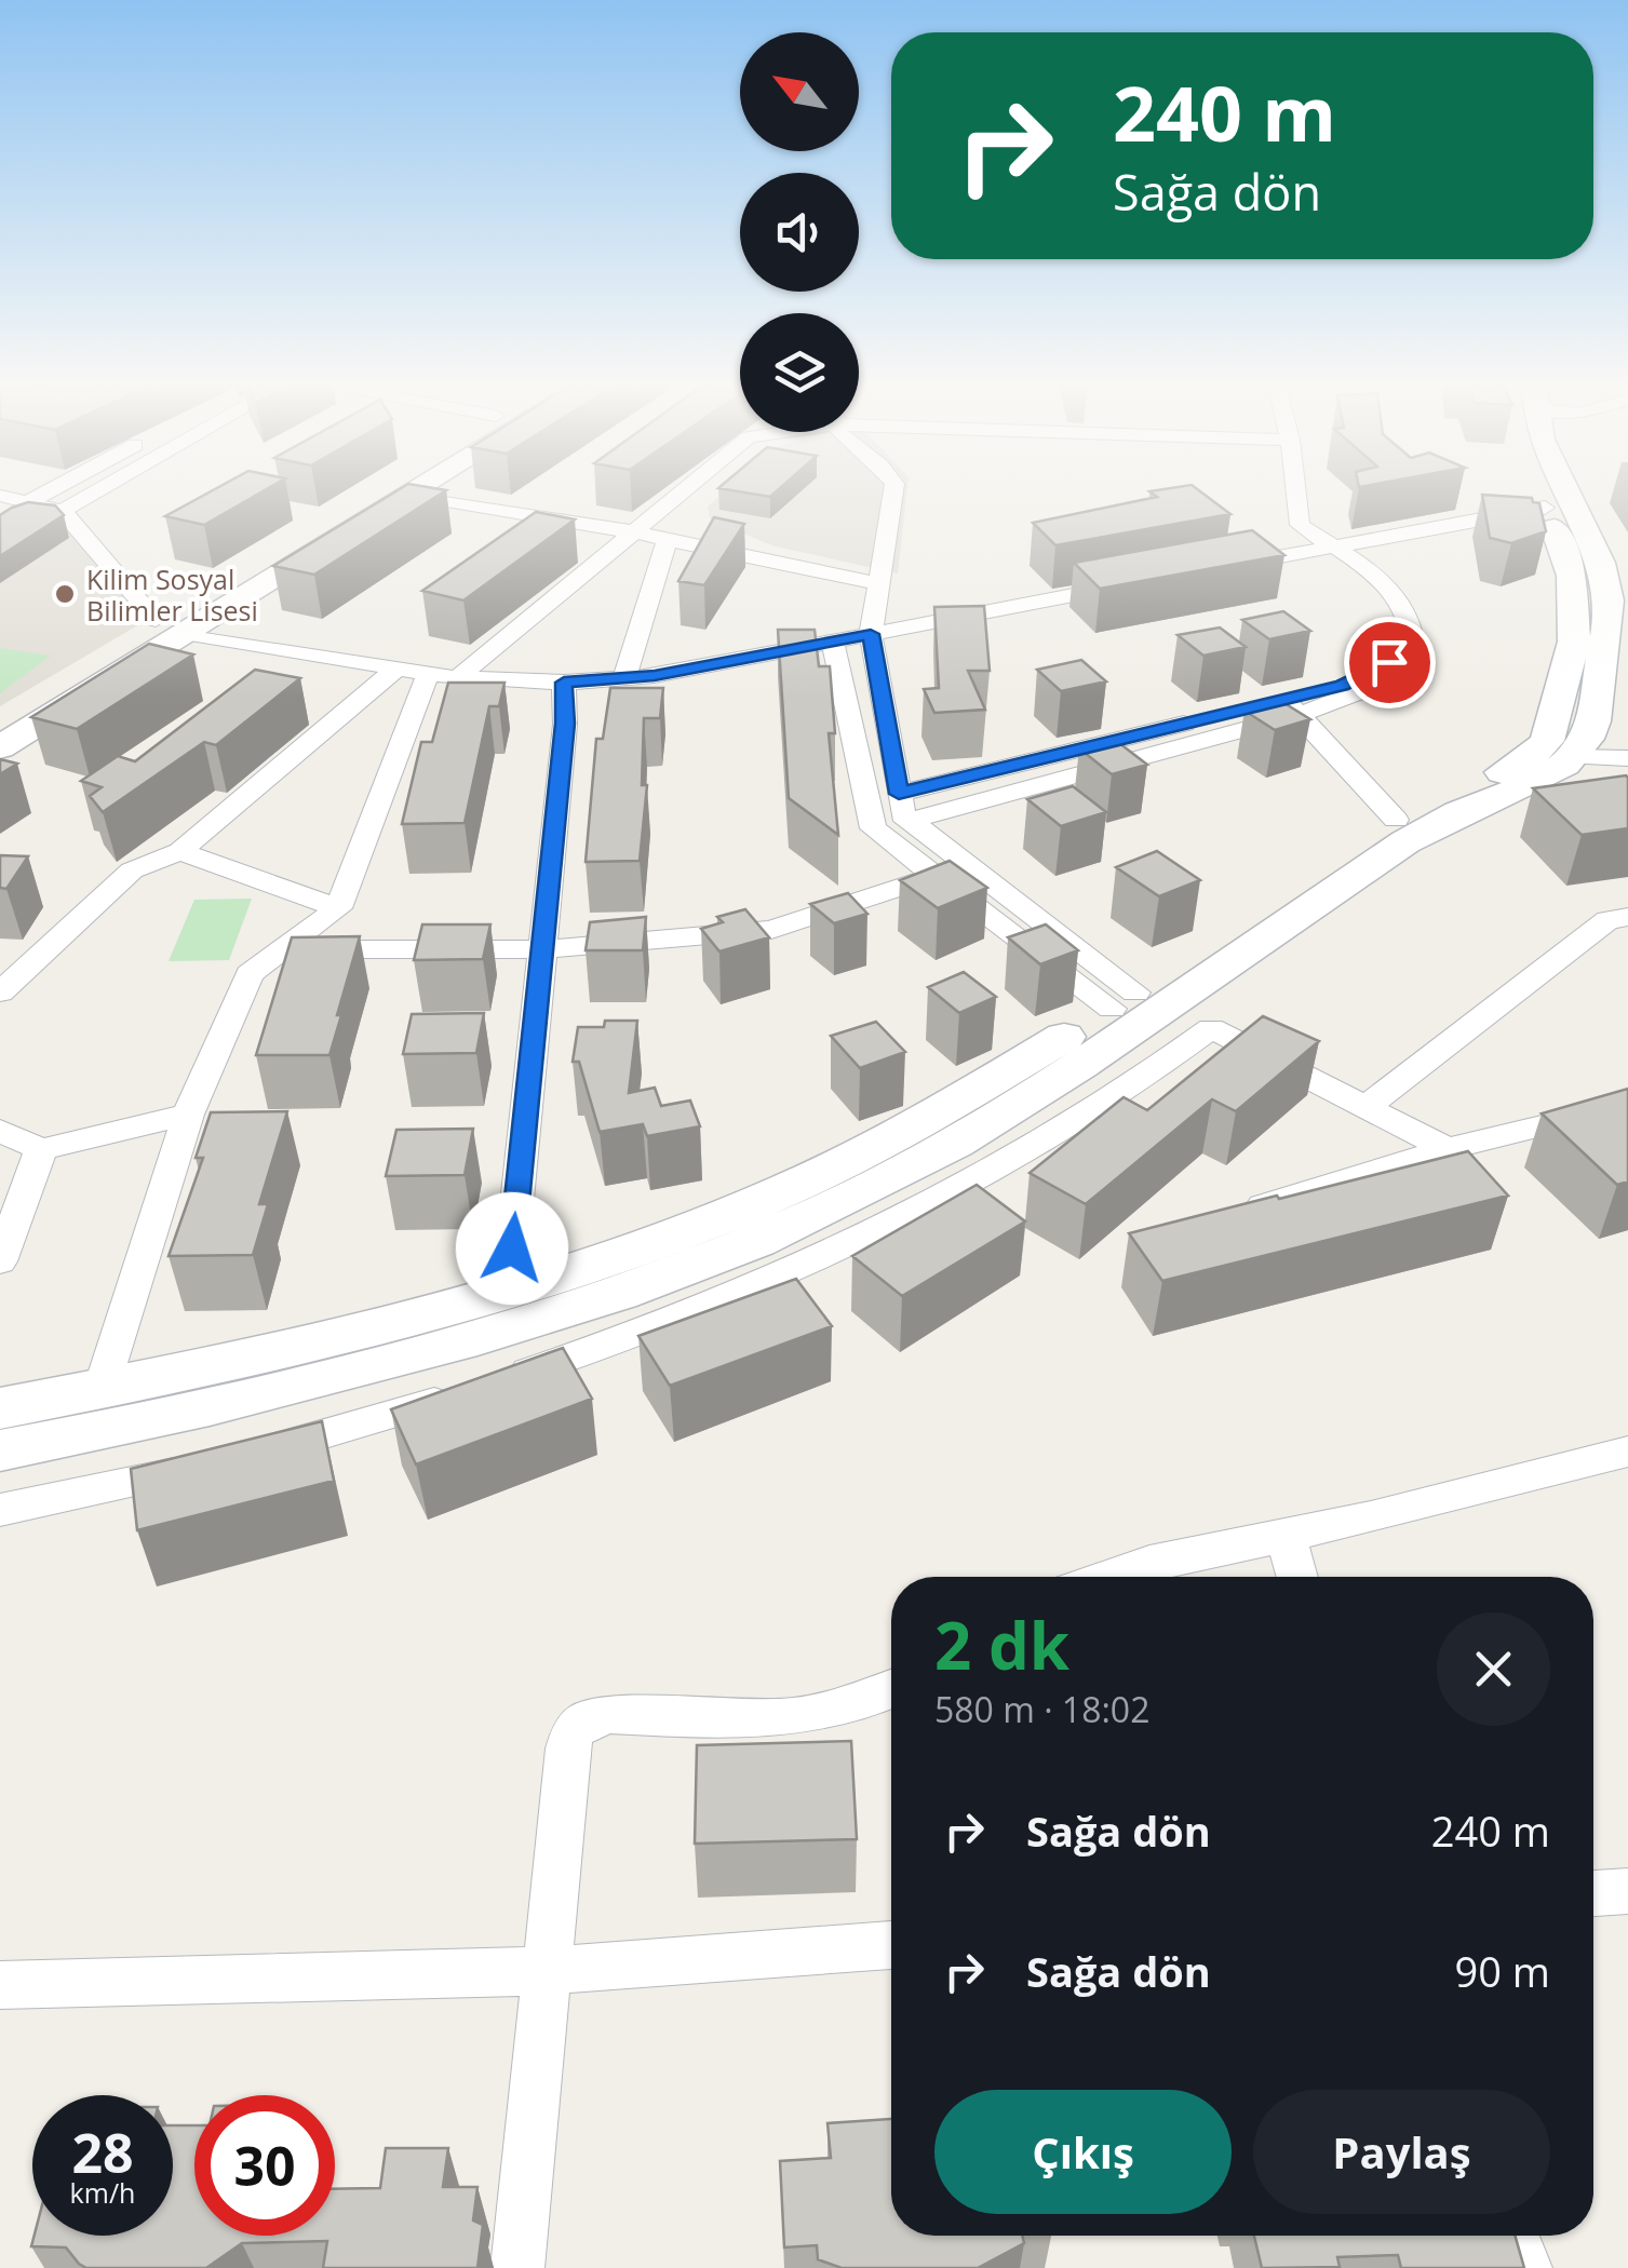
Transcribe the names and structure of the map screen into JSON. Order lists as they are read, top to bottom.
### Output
{
  "places": ["Kilim Sosyal Bilimler Lisesi"],
  "north": "top left",
  "page": {
    "turn": ["240 m", "Sağa dön"],
    "heading": ["2 dk", "580 m · 18:02"],
    "list": [
      {
        "name": "Sağa dön",
        "value": "240 m"
      },
      {
        "name": "Sağa dön",
        "value": "90 m"
      }
    ],
    "buttons": ["Çıkış", "Paylaş"],
    "speed": "28 km/h",
    "limit": "30"
  }
}
